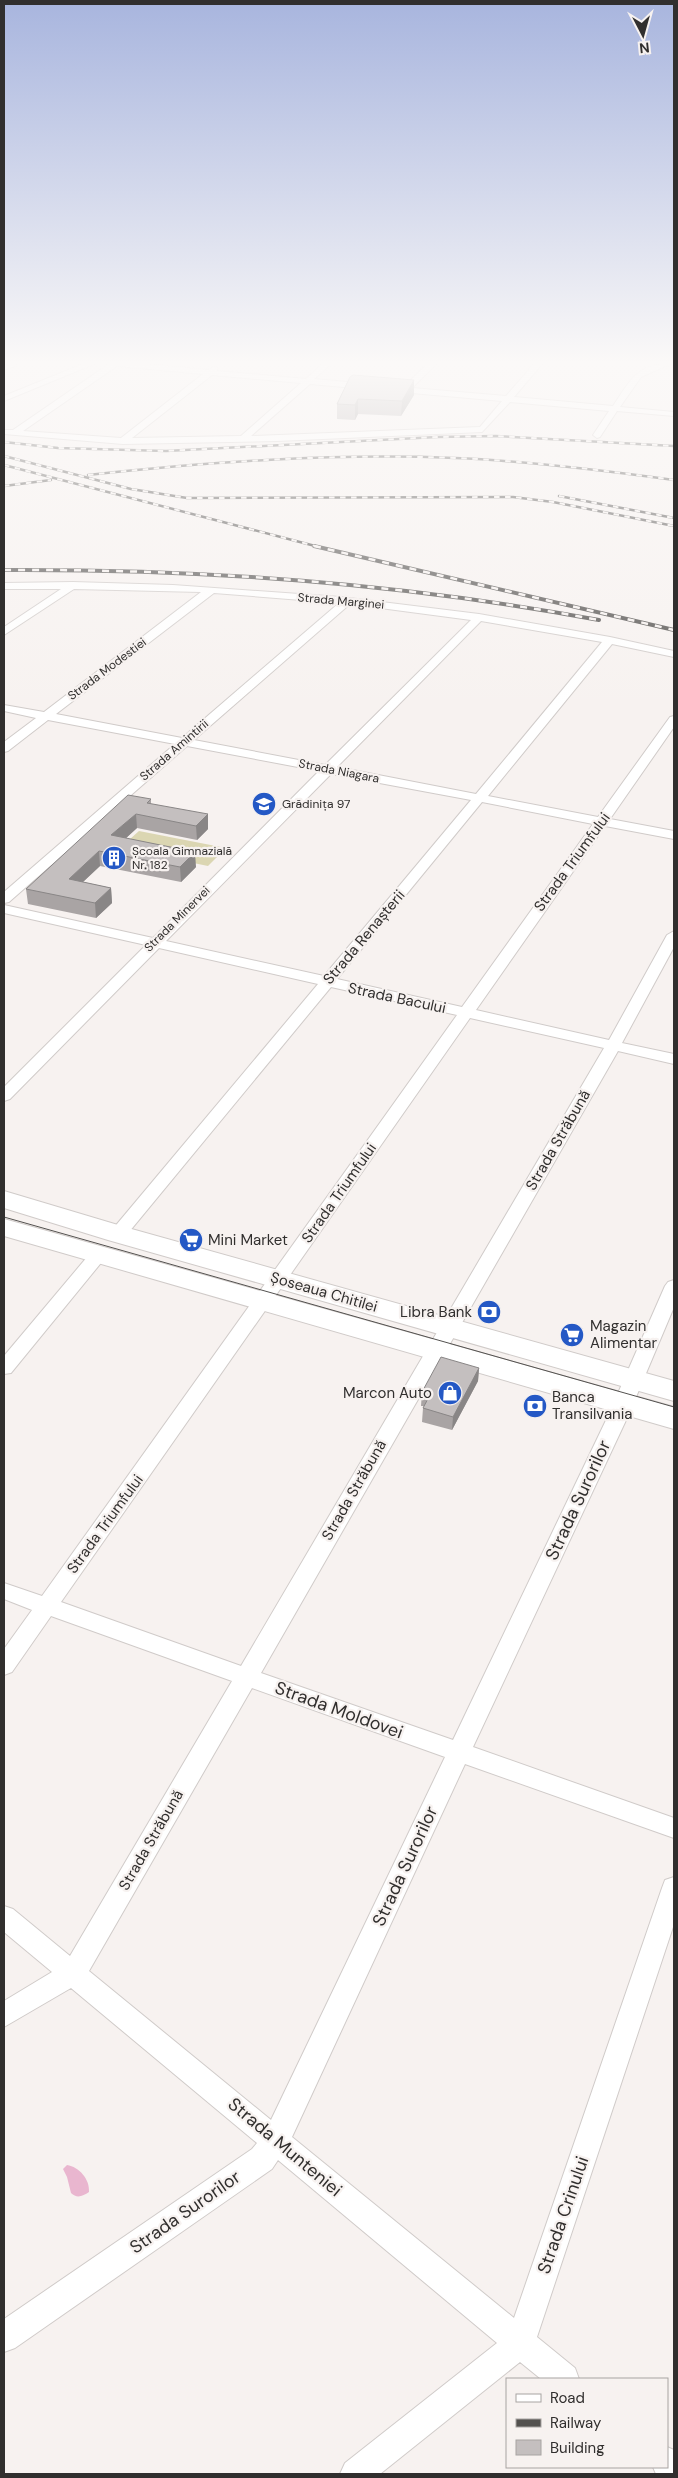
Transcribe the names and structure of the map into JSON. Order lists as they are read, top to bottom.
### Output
{
  "streets": {
    "main road": ["Șoseaua Chitilei"],
    "street": [
      "Strada Marginei",
      "Strada Modestiei",
      "Strada Amintirii",
      "Strada Niagara",
      "Strada Triumfului",
      "Strada Minervei",
      "Strada Renașterii",
      "Strada Bacului",
      "Strada Străbună",
      "Strada Surorilor",
      "Strada Moldovei",
      "Strada Munteniei",
      "Strada Crinului"
    ]
  },
  "crossings": [
    ["Strada Marginei", "Strada Modestiei"],
    ["Strada Marginei", "Strada Amintirii"],
    ["Strada Marginei", "Strada Minervei"],
    ["Strada Marginei", "Strada Renașterii"],
    ["Strada Modestiei", "Strada Niagara"],
    ["Strada Amintirii", "Strada Niagara"],
    ["Strada Niagara", "Strada Triumfului"],
    ["Strada Niagara", "Strada Minervei"],
    ["Strada Niagara", "Strada Renașterii"],
    ["Strada Triumfului", "Strada Bacului"],
    ["Strada Triumfului", "Șoseaua Chitilei"],
    ["Strada Triumfului", "Strada Moldovei"],
    ["Strada Minervei", "Strada Bacului"],
    ["Strada Renașterii", "Strada Bacului"],
    ["Strada Renașterii", "Șoseaua Chitilei"],
    ["Strada Bacului", "Strada Străbună"],
    ["Strada Străbună", "Șoseaua Chitilei"],
    ["Strada Străbună", "Strada Moldovei"],
    ["Strada Străbună", "Strada Munteniei"],
    ["Șoseaua Chitilei", "Strada Surorilor"],
    ["Strada Surorilor", "Strada Moldovei"],
    ["Strada Surorilor", "Strada Munteniei"],
    ["Strada Munteniei", "Strada Crinului"]
  ],
  "places": {
    "school or university": ["Grădinița 97"],
    "building": ["Școala Gimnazială Nr. 182"],
    "supermarket": ["Mini Market", "Magazin Alimentar"],
    "bank": ["Libra Bank", "Banca Transilvania"],
    "shop": ["Marcon Auto"]
  },
  "legend": ["Road", "Railway", "Building"],
  "north": "bottom"
}
